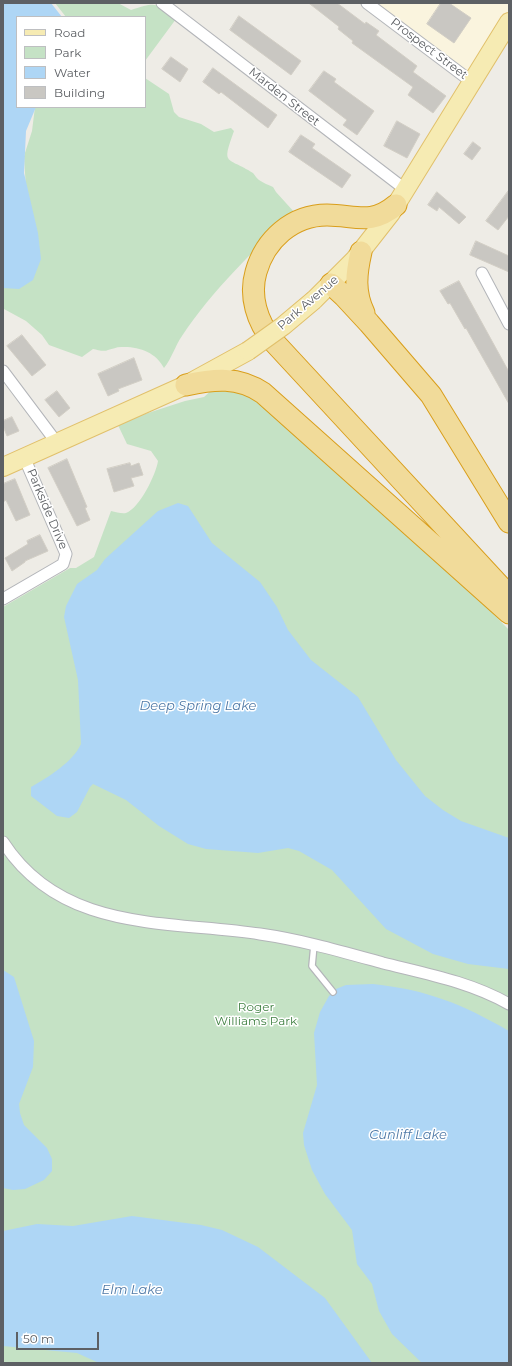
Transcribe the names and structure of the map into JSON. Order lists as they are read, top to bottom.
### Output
{
  "streets": {
    "main road": ["Park Avenue"],
    "street": ["Prospect Street", "Marden Street", "Parkside Drive"]
  },
  "crossings": [
    ["Prospect Street", "Park Avenue"],
    ["Marden Street", "Park Avenue"],
    ["Park Avenue", "Parkside Drive"]
  ],
  "water": ["Deep Spring Lake", "Cunliff Lake", "Elm Lake"],
  "parks": ["Roger Williams Park"],
  "legend": [
    "Road",
    "Park",
    "Water",
    "Building"
  ],
  "scale_bar": "50 m"
}
